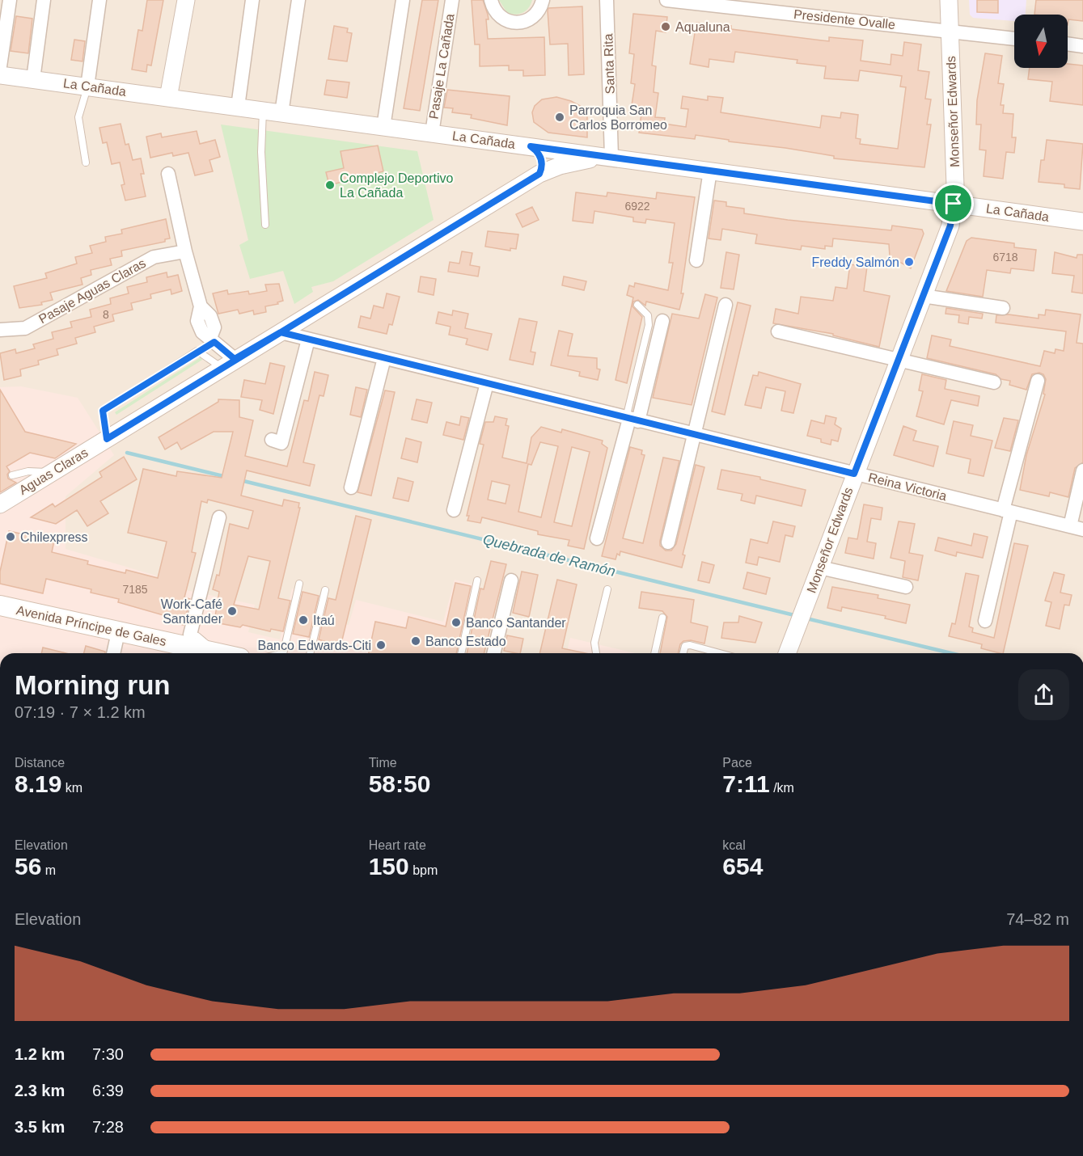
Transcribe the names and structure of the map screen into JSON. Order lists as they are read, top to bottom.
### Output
{
  "streets": {
    "main road": ["Avenida Príncipe de Gales"],
    "street": [
      "Presidente Ovalle",
      "Santa Rita",
      "Pasaje La Cañada",
      "La Cañada",
      "Monseñor Edwards",
      "Pasaje Aguas Claras",
      "Aguas Claras",
      "Reina Victoria"
    ]
  },
  "crossings": [
    ["Presidente Ovalle", "Monseñor Edwards"],
    ["Santa Rita", "La Cañada"],
    ["Santa Rita", "Aguas Claras"],
    ["Pasaje La Cañada", "La Cañada"],
    ["La Cañada", "Monseñor Edwards"],
    ["La Cañada", "Aguas Claras"],
    ["Monseñor Edwards", "Reina Victoria"],
    ["Aguas Claras", "Reina Victoria"]
  ],
  "water": ["Quebrada de Ramón"],
  "places": [
    "Aqualuna",
    "Parroquia San Carlos Borromeo",
    "Complejo Deportivo La Cañada",
    "Freddy Salmón",
    "Chilexpress",
    "Work-Café Santander",
    "Itaú",
    "Banco Santander",
    "Banco Estado",
    "Banco Edwards-Citi"
  ],
  "house_numbers": [
    "6922",
    "6718",
    "8",
    "7185"
  ],
  "north": "bottom",
  "page": {
    "heading": ["Morning run", "07:19 · 7 × 1.2 km"],
    "stats": [
      ["Distance", "8.19 km"],
      ["Time", "58:50"],
      ["Pace", "7:11 /km"],
      ["Elevation", "56 m"],
      ["Heart rate", "150 bpm"],
      ["kcal", "654"]
    ],
    "chart": ["Elevation", "74–82 m"],
    "list": [
      {
        "name": "1.2 km",
        "note": "7:30"
      },
      {
        "name": "2.3 km",
        "note": "6:39"
      },
      {
        "name": "3.5 km",
        "note": "7:28"
      }
    ]
  }
}
